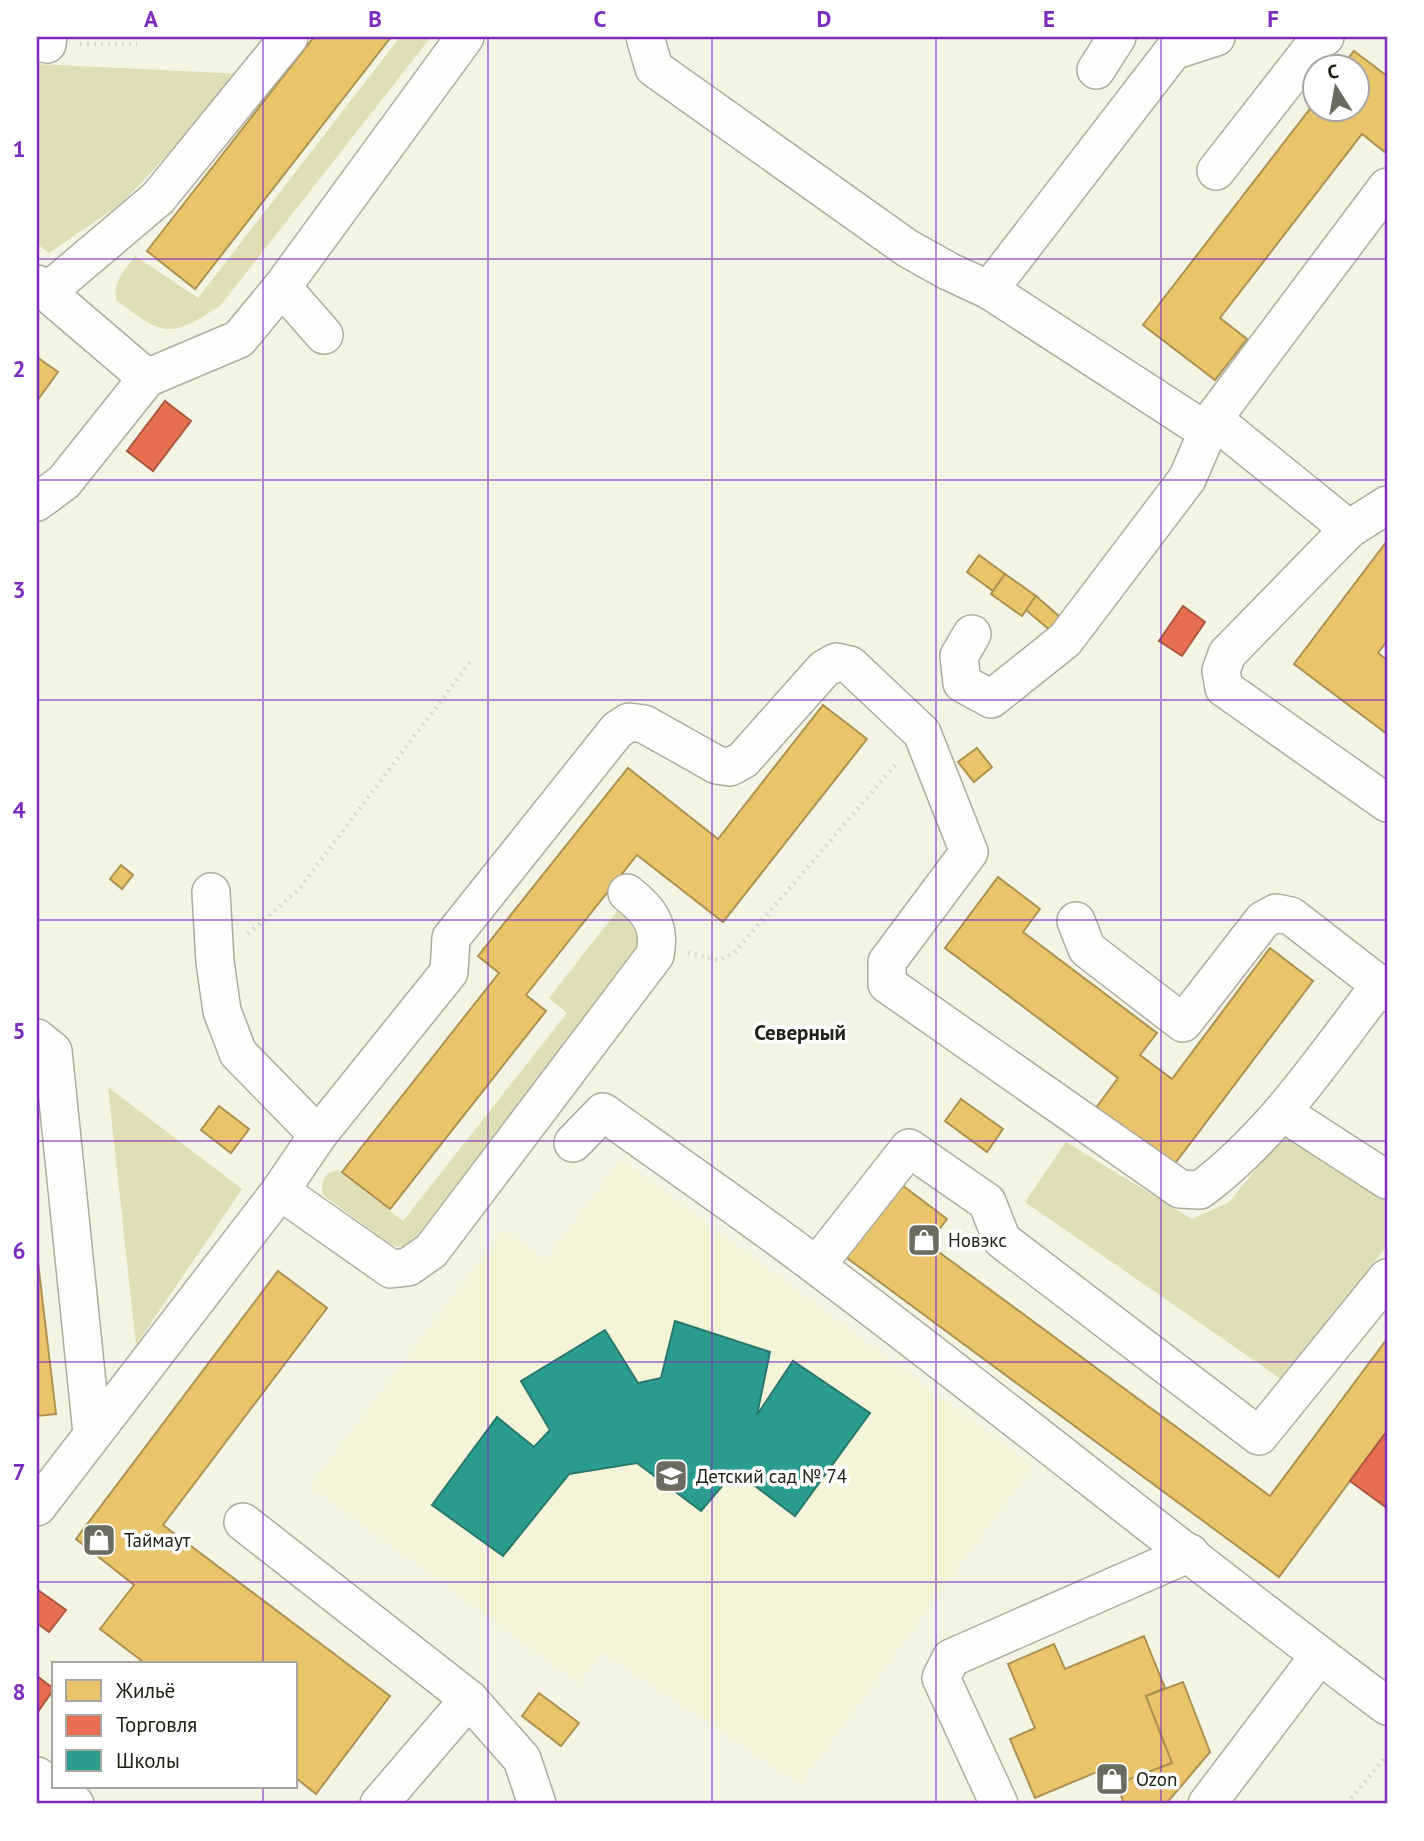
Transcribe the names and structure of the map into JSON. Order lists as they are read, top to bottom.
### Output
{
  "districts": ["Северный"],
  "places": {
    "shop": ["Новэкс", "Таймаут", "Ozon"],
    "school or university": ["Детский сад № 74"]
  },
  "legend": ["Жильё", "Торговля", "Школы"],
  "north": "top",
  "grid": {
    "columns": [
      "A",
      "B",
      "C",
      "D",
      "E",
      "F"
    ],
    "rows": [
      "1",
      "2",
      "3",
      "4",
      "5",
      "6",
      "7",
      "8"
    ]
  }
}
